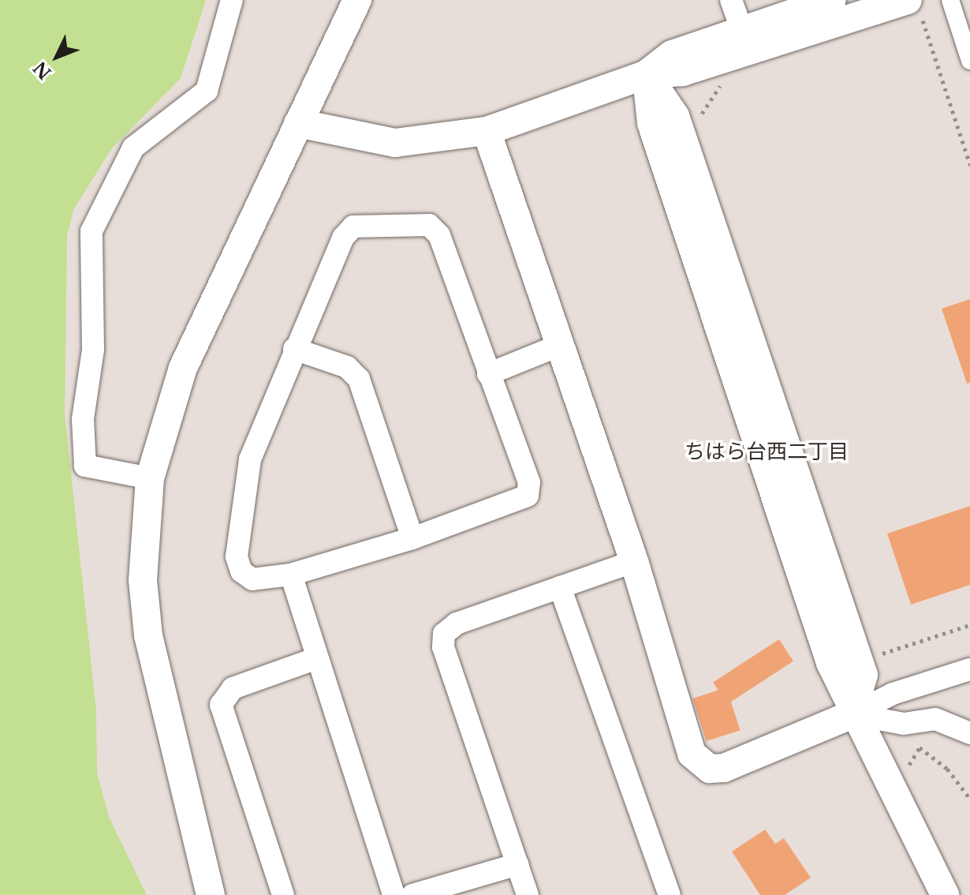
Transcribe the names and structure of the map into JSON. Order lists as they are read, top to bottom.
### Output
{
  "districts": ["ちはら台西二丁目"],
  "north": "bottom left"
}
